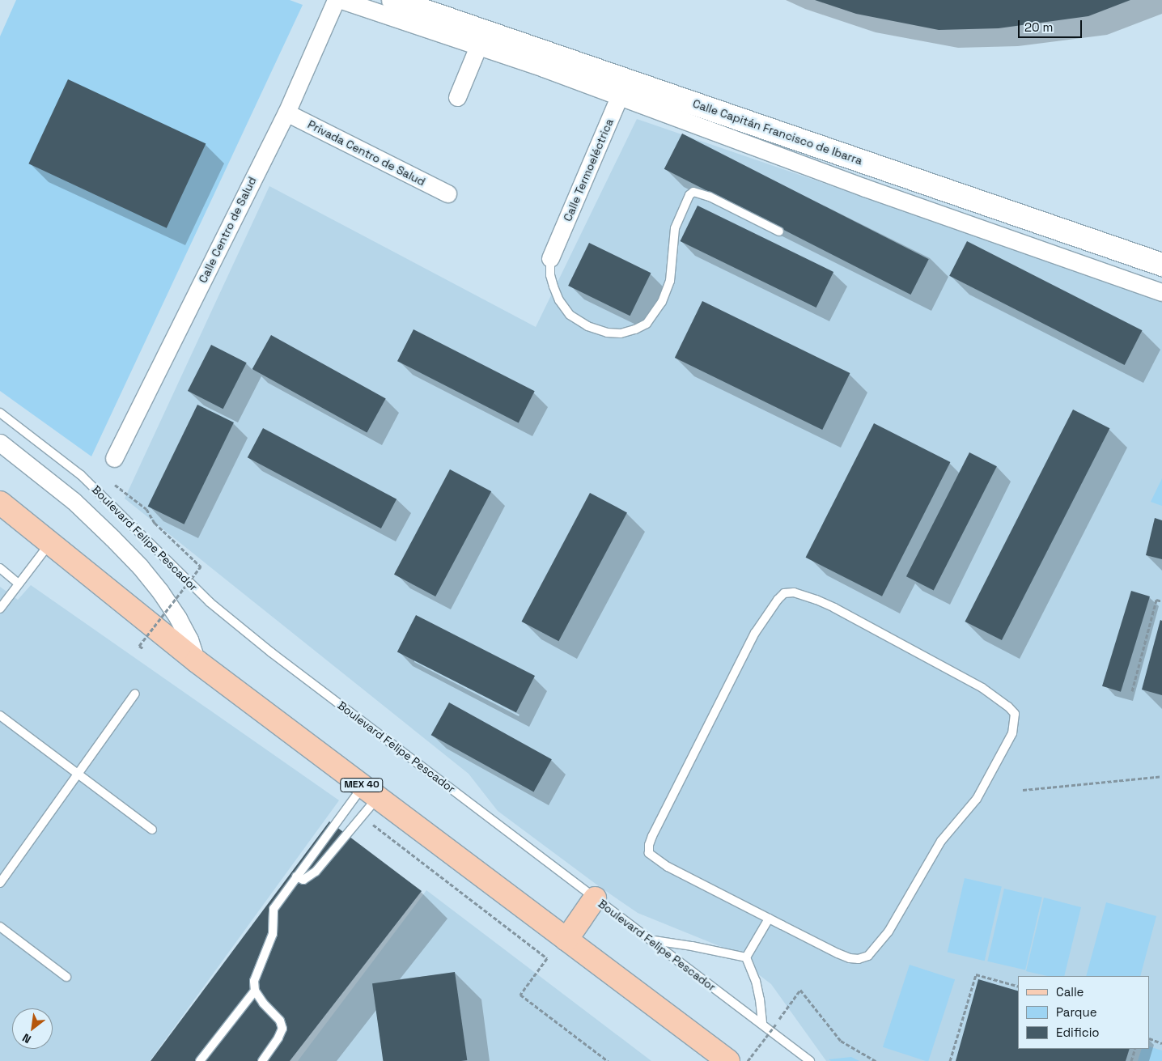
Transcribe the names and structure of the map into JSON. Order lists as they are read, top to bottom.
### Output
{
  "streets": {
    "main road": ["MEX 40"],
    "street": [
      "Calle Capitán Francisco de Ibarra",
      "Privada Centro de Salud",
      "Calle Termoeléctrica",
      "Calle Centro de Salud"
    ],
    "lane": ["Boulevard Felipe Pescador"]
  },
  "crossings": [
    ["Calle Capitán Francisco de Ibarra", "Calle Termoeléctrica"],
    ["Privada Centro de Salud", "Calle Centro de Salud"]
  ],
  "legend": ["Calle", "Parque", "Edificio"],
  "scale_bar": "20 m",
  "north": "bottom left"
}
